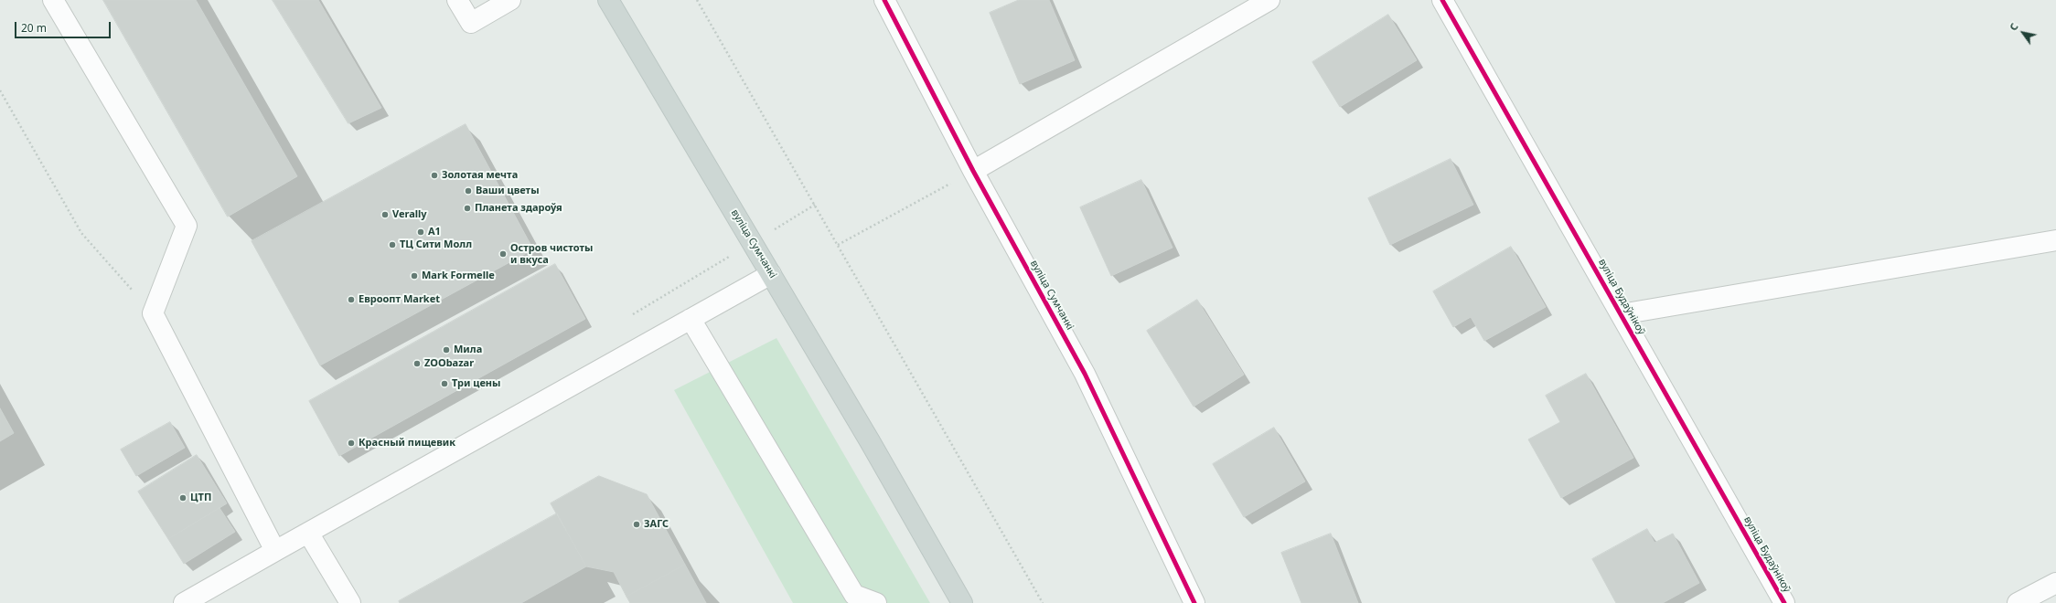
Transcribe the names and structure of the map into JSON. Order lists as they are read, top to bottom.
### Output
{
  "streets": {
    "main road": ["вуліца Сумчанкі"],
    "street": ["вуліца Будаўнікоў"]
  },
  "places": [
    "Золотая мечта",
    "Ваши цветы",
    "Планета здароўя",
    "Verally",
    "A1",
    "ТЦ Сити Молл",
    "Остров чистоты и вкуса",
    "Mark Formelle",
    "Евроопт Market",
    "Мила",
    "ZOObazar",
    "Три цены",
    "Красный пищевик",
    "ЦТП",
    "ЗАГС"
  ],
  "scale_bar": "20 m",
  "north": "top left"
}
